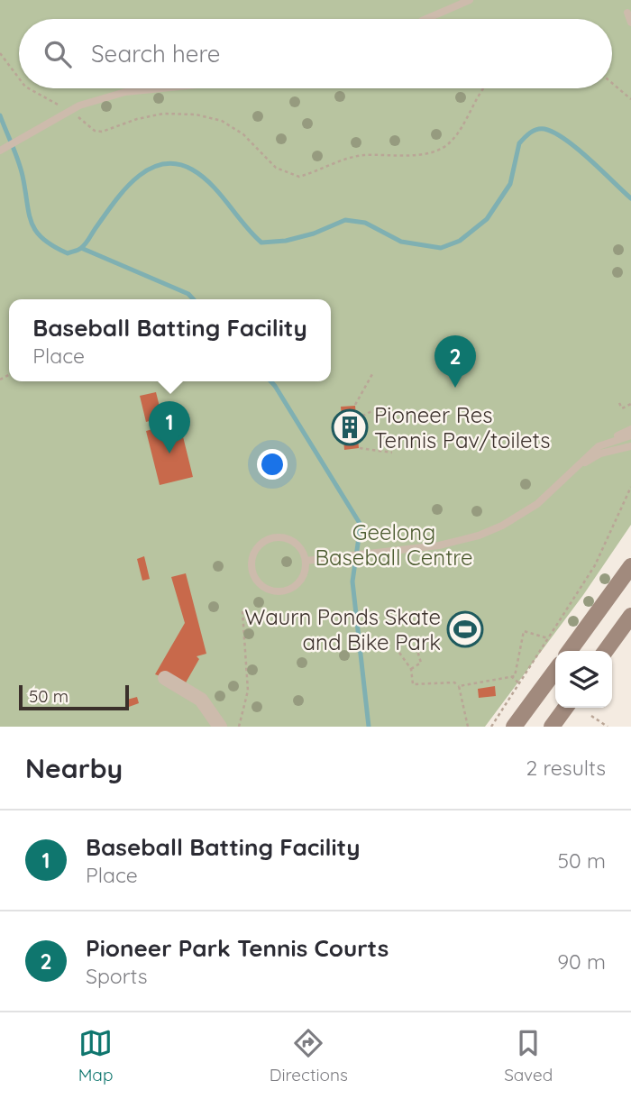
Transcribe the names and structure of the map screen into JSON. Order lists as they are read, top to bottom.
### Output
{
  "parks": ["Geelong Baseball Centre"],
  "places": {
    "building": ["Pioneer Res Tennis Pav/toilets"],
    "sports": ["Waurn Ponds Skate and Bike Park"]
  },
  "scale_bar": "50 m",
  "page": {
    "search": "Search here",
    "popup": ["Baseball Batting Facility", "Place"],
    "pins": ["2", "1"],
    "scale": "50 m",
    "heading": ["Nearby", "2 results"],
    "list": [
      {
        "mark": "1",
        "name": "Baseball Batting Facility",
        "note": "Place",
        "value": "50 m"
      },
      {
        "mark": "2",
        "name": "Pioneer Park Tennis Courts",
        "note": "Sports",
        "value": "90 m"
      }
    ],
    "nav": ["Map", "Directions", "Saved"]
  }
}
